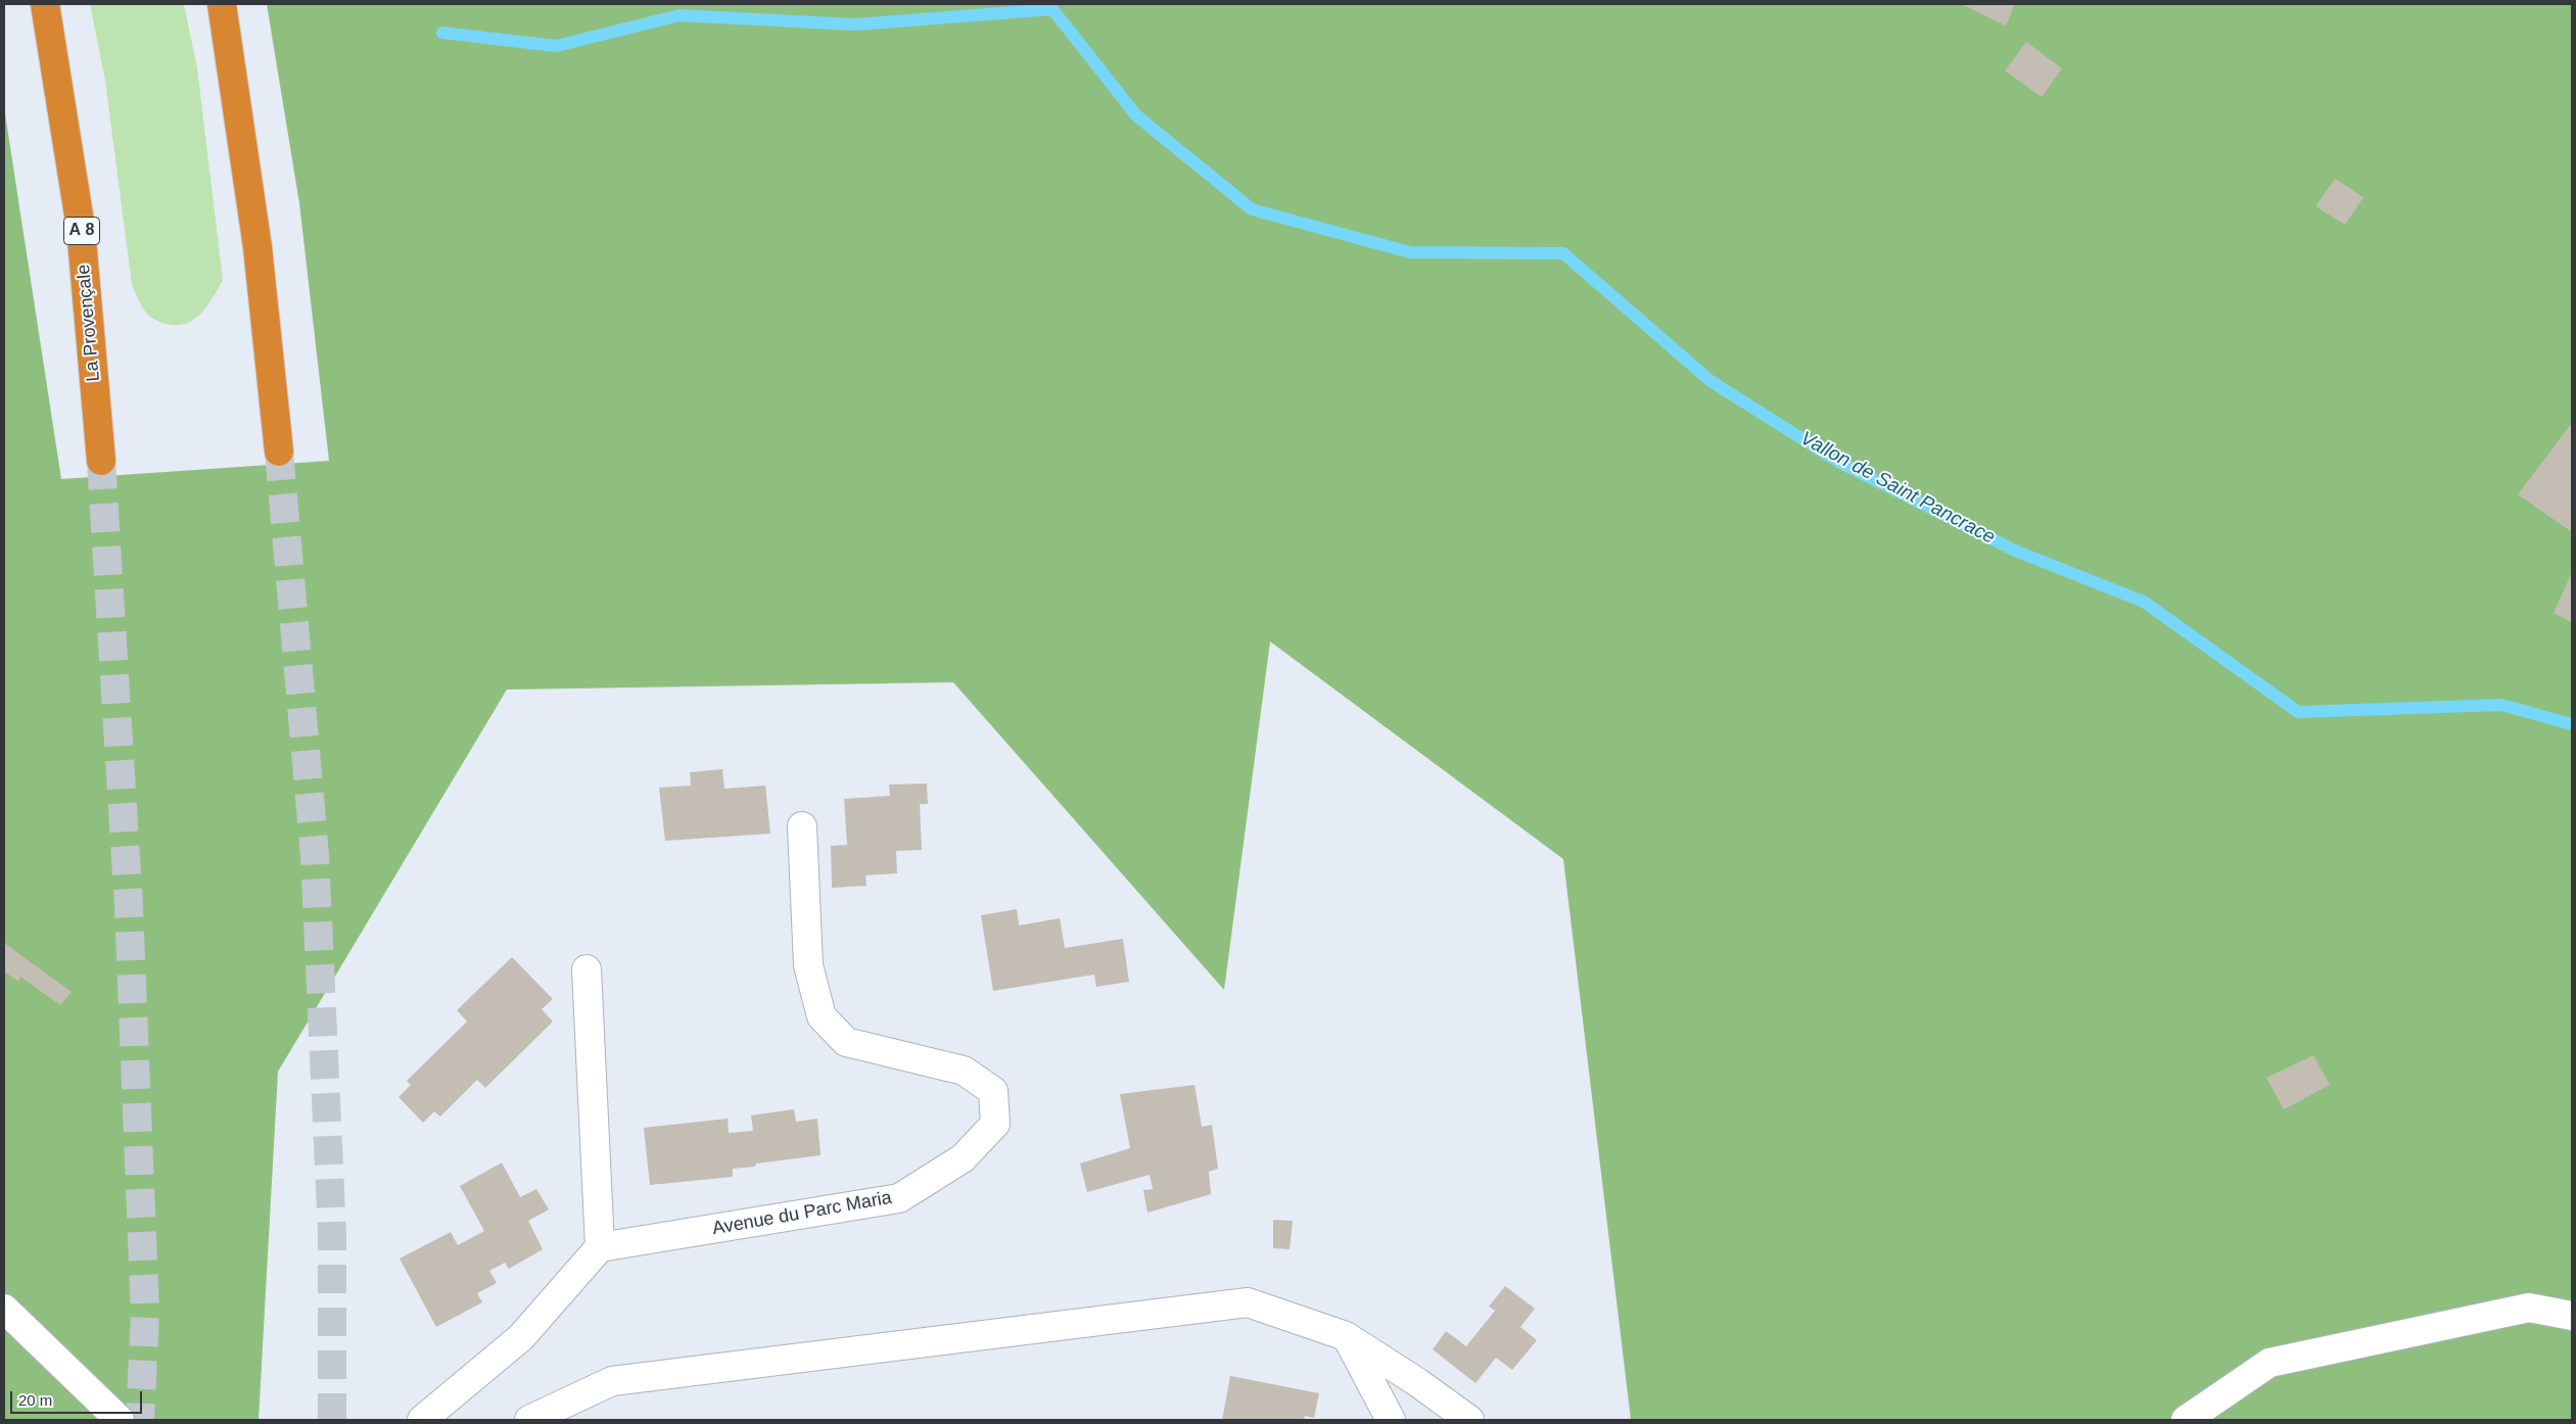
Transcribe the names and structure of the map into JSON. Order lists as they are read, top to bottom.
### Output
{
  "streets": {
    "highway": ["A 8", "La Provençale"],
    "street": ["Avenue du Parc Maria"]
  },
  "water": ["Vallon de Saint Pancrace"],
  "scale_bar": "20 m"
}
